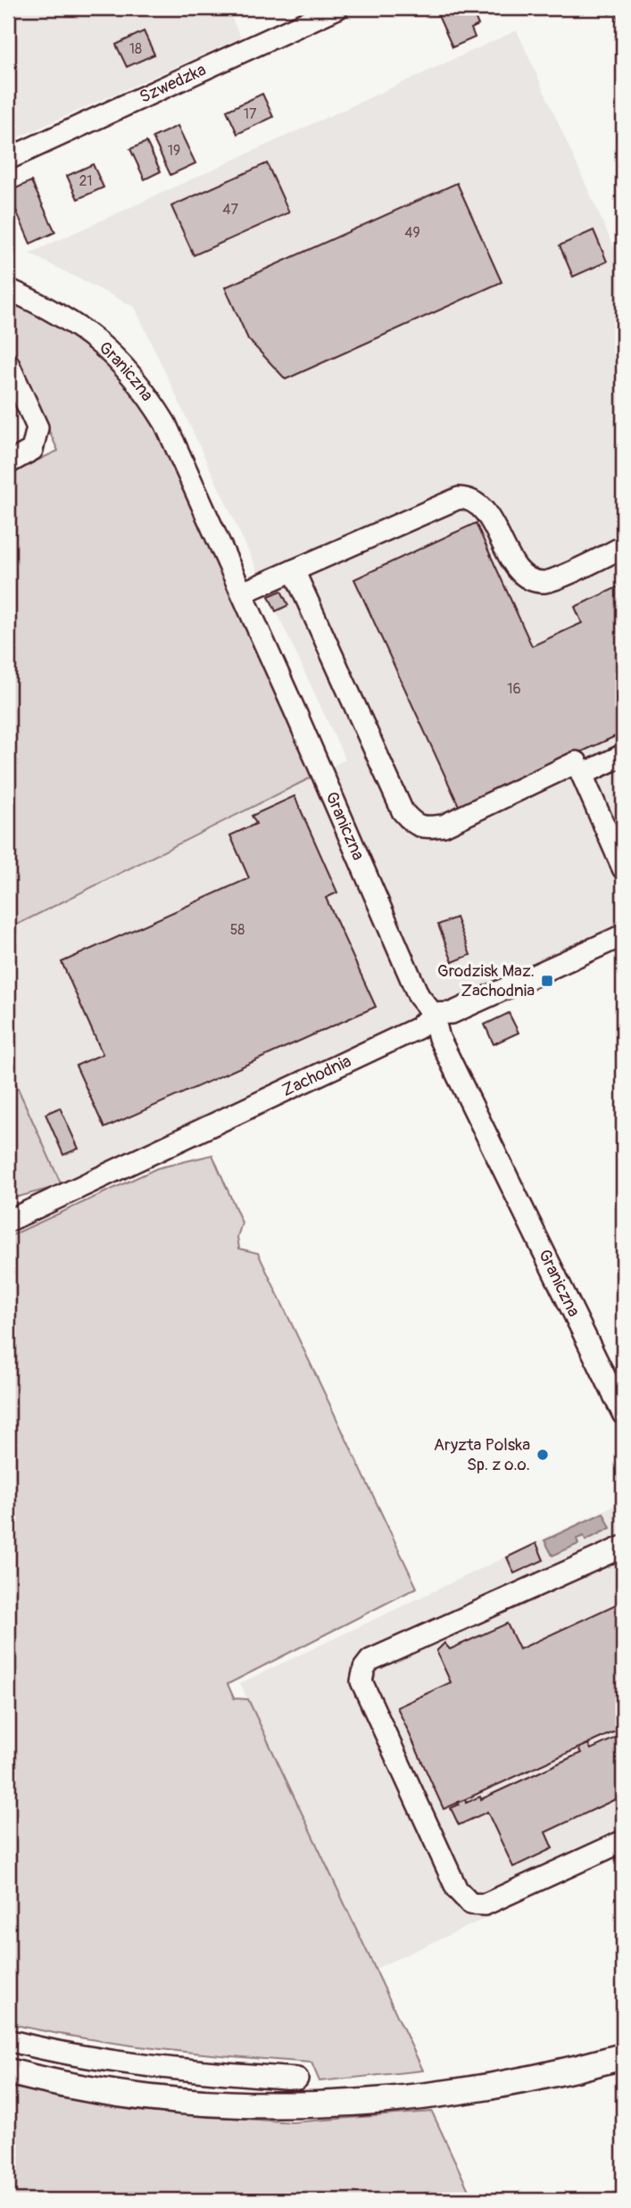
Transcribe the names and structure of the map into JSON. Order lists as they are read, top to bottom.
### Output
{
  "streets": {
    "street": ["Szwedzka", "Graniczna", "Zachodnia"]
  },
  "crossings": [
    ["Graniczna", "Zachodnia"]
  ],
  "places": {
    "transit": ["Grodzisk Maz. Zachodnia"],
    "other": ["Aryzta Polska Sp. z o.o."]
  },
  "house_numbers": [
    "18",
    "17",
    "19",
    "21",
    "47",
    "49",
    "16",
    "58"
  ]
}
